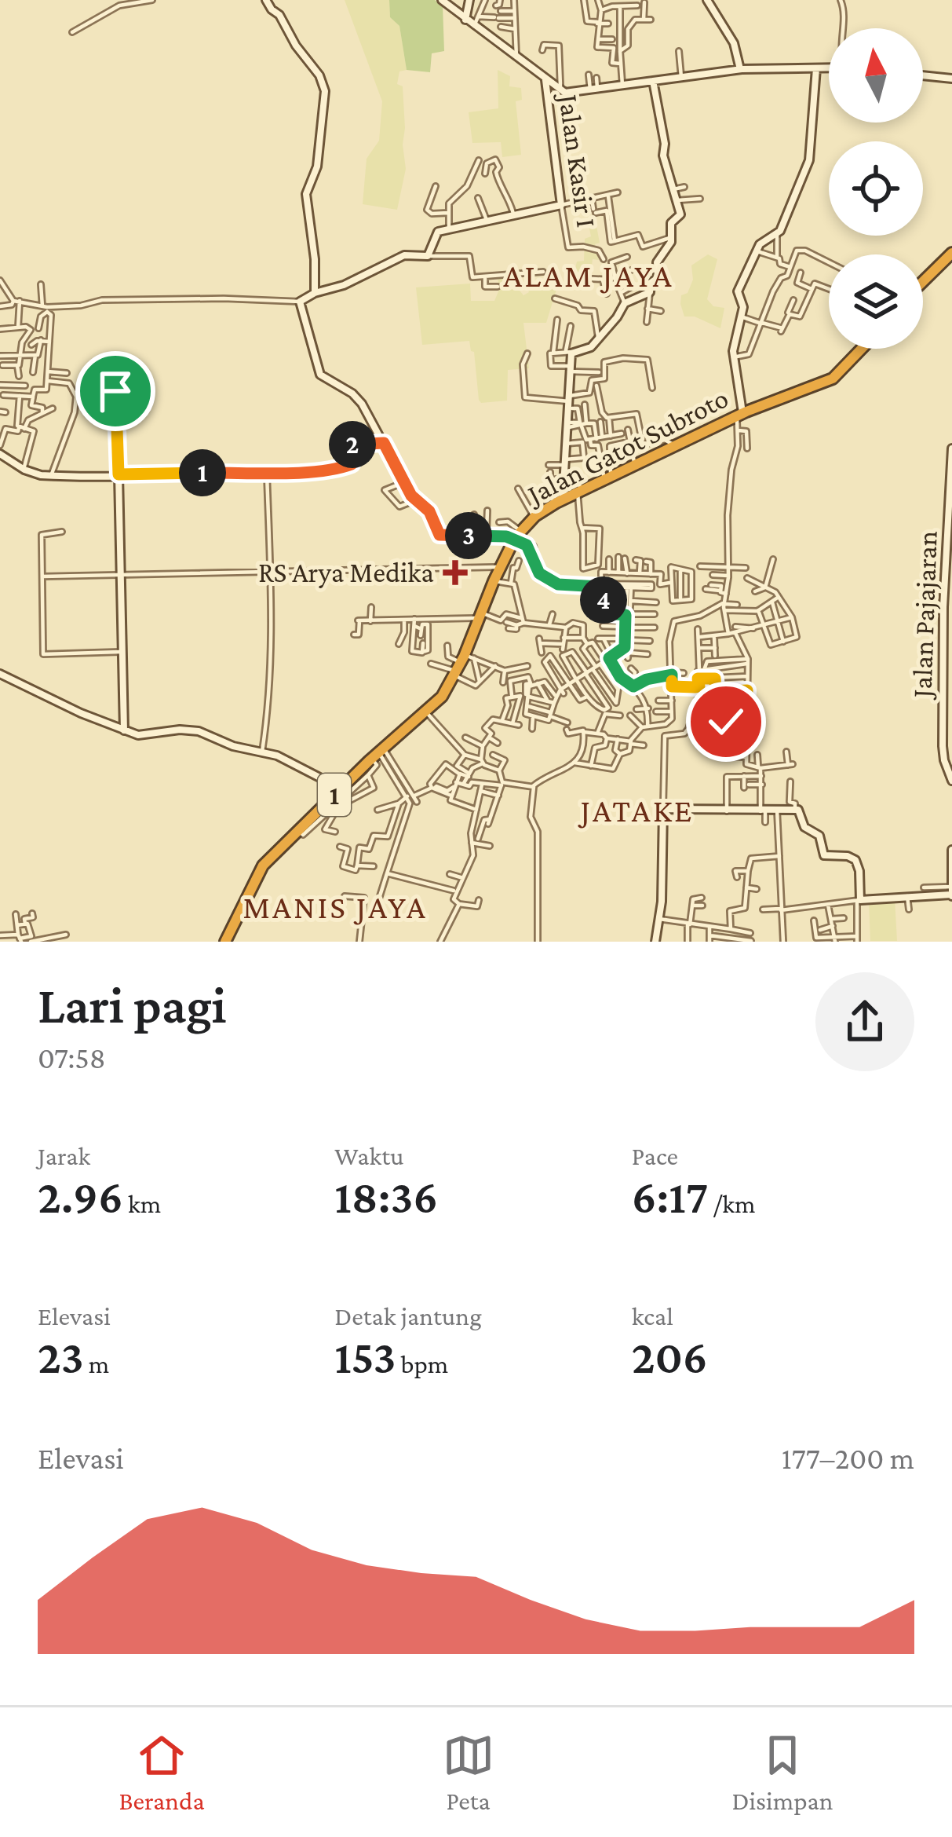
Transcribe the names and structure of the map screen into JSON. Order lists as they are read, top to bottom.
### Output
{
  "streets": {
    "highway": ["Jalan Gatot Subroto", "1"],
    "street": ["Jalan Kasir I", "Jalan Pajajaran"]
  },
  "districts": ["ALAM JAYA", "JATAKE", "MANIS JAYA"],
  "places": {
    "health": ["RS Arya Medika"]
  },
  "north": "top",
  "page": {
    "pins": [
      "2",
      "1",
      "3",
      "4"
    ],
    "heading": ["Lari pagi", "07:58"],
    "stats": [
      ["Jarak", "2.96 km"],
      ["Waktu", "18:36"],
      ["Pace", "6:17 /km"],
      ["Elevasi", "23 m"],
      ["Detak jantung", "153 bpm"],
      ["kcal", "206"]
    ],
    "chart": ["Elevasi", "177–200 m"],
    "tabs": ["Beranda", "Peta", "Disimpan"]
  }
}
